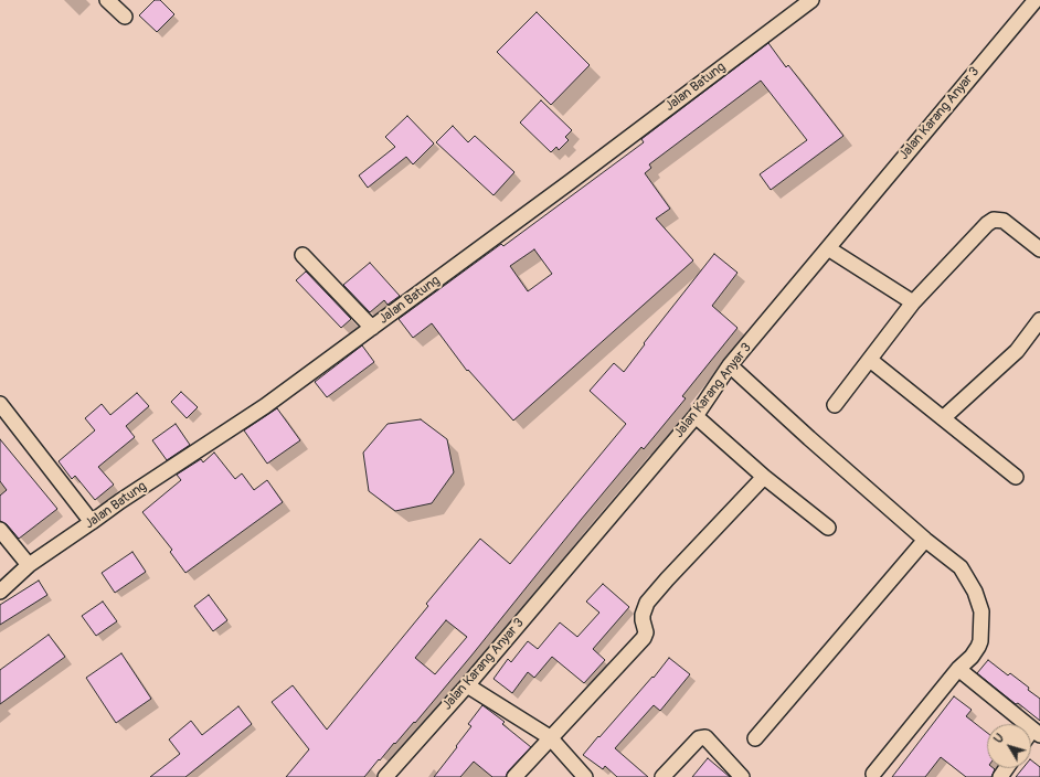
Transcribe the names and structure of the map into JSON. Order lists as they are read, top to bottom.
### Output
{
  "streets": {
    "street": ["Jalan Batung", "Jalan Karang Anyar 3"]
  },
  "north": "top left"
}
